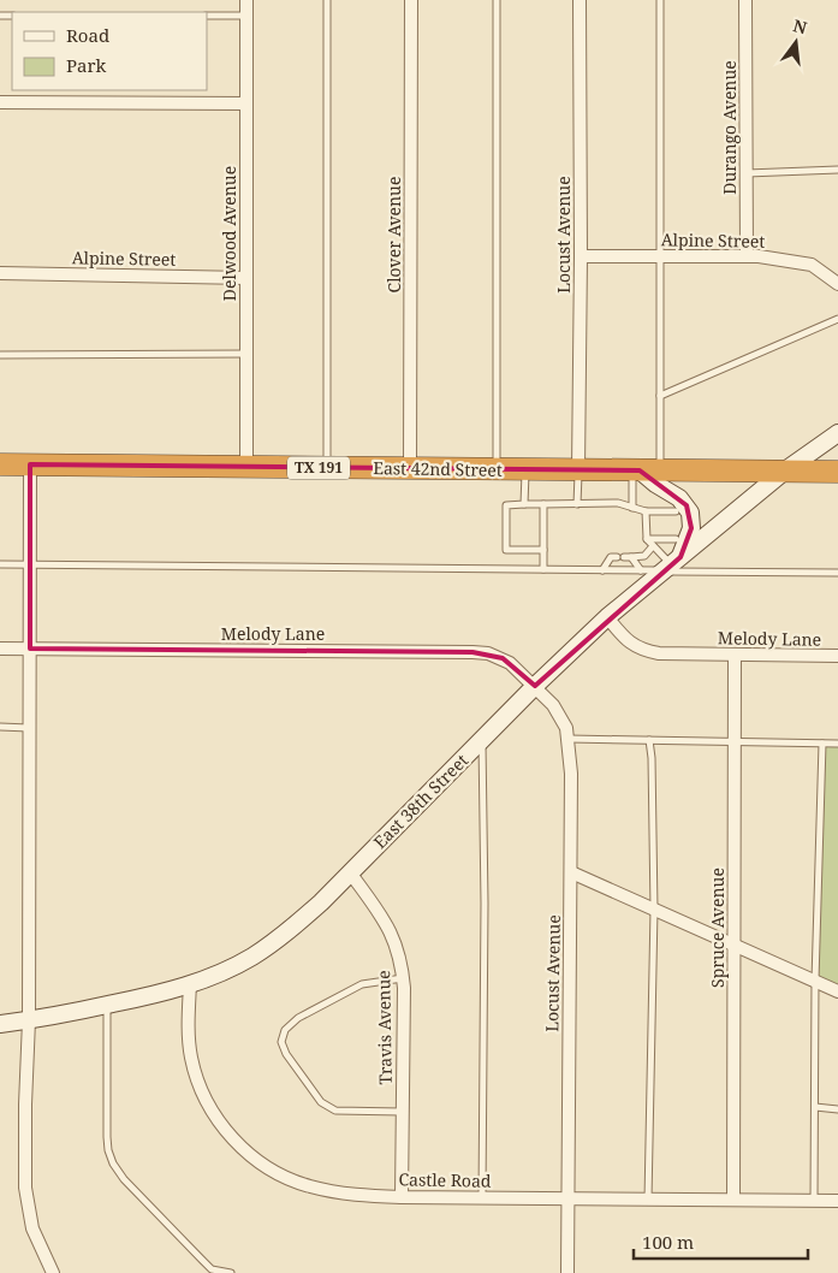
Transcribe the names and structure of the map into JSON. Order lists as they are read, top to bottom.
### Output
{
  "streets": {
    "highway": ["TX 191", "East 42nd Street"],
    "street": [
      "Durango Avenue",
      "Delwood Avenue",
      "Clover Avenue",
      "Locust Avenue",
      "Alpine Street",
      "Melody Lane",
      "East 38th Street",
      "Spruce Avenue",
      "Travis Avenue",
      "Castle Road"
    ]
  },
  "crossings": [
    ["Durango Avenue", "Alpine Street"],
    ["Delwood Avenue", "Alpine Street"],
    ["Delwood Avenue", "East 42nd Street"],
    ["Clover Avenue", "East 42nd Street"],
    ["Locust Avenue", "Alpine Street"],
    ["Locust Avenue", "East 42nd Street"],
    ["Locust Avenue", "Melody Lane"],
    ["Locust Avenue", "East 38th Street"],
    ["Locust Avenue", "Castle Road"],
    ["East 42nd Street", "East 38th Street"],
    ["Melody Lane", "East 38th Street"],
    ["Melody Lane", "Spruce Avenue"],
    ["East 38th Street", "Travis Avenue"],
    ["East 38th Street", "Castle Road"],
    ["Spruce Avenue", "Castle Road"],
    ["Travis Avenue", "Castle Road"]
  ],
  "legend": ["Road", "Park"],
  "scale_bar": "100 m",
  "north": "top"
}
